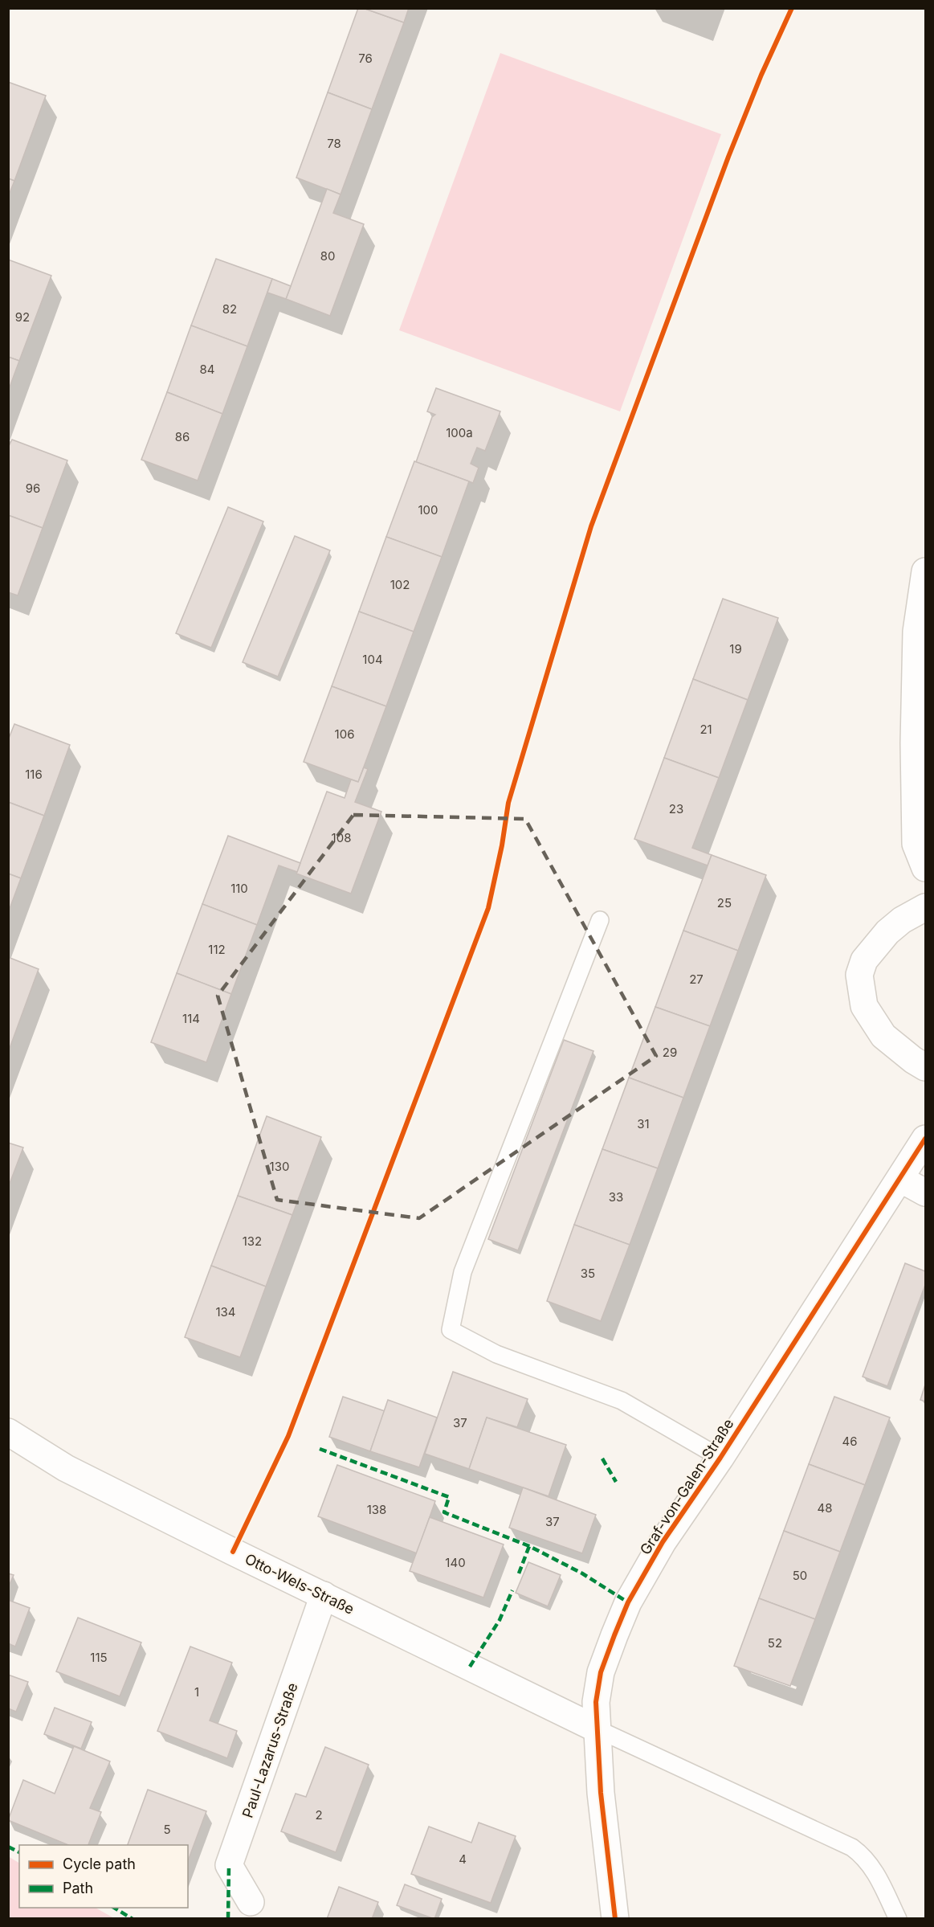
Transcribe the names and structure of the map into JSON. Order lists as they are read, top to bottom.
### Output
{
  "streets": {
    "street": ["Graf-von-Galen-Straße", "Otto-Wels-Straße", "Paul-Lazarus-Straße"]
  },
  "crossings": [
    ["Graf-von-Galen-Straße", "Otto-Wels-Straße"],
    ["Otto-Wels-Straße", "Paul-Lazarus-Straße"]
  ],
  "house_numbers": [
    "76",
    "78",
    "80",
    "82",
    "92",
    "84",
    "100a",
    "86",
    "96",
    "100",
    "102",
    "19",
    "104",
    "21",
    "106",
    "116",
    "23",
    "108",
    "110",
    "25",
    "112",
    "27",
    "114",
    "29",
    "31",
    "130",
    "33",
    "132",
    "35",
    "134",
    "37",
    "46",
    "48",
    "138",
    "37",
    "140",
    "50",
    "52",
    "115",
    "1",
    "2",
    "5",
    "4"
  ],
  "legend": ["Cycle path", "Path"]
}
